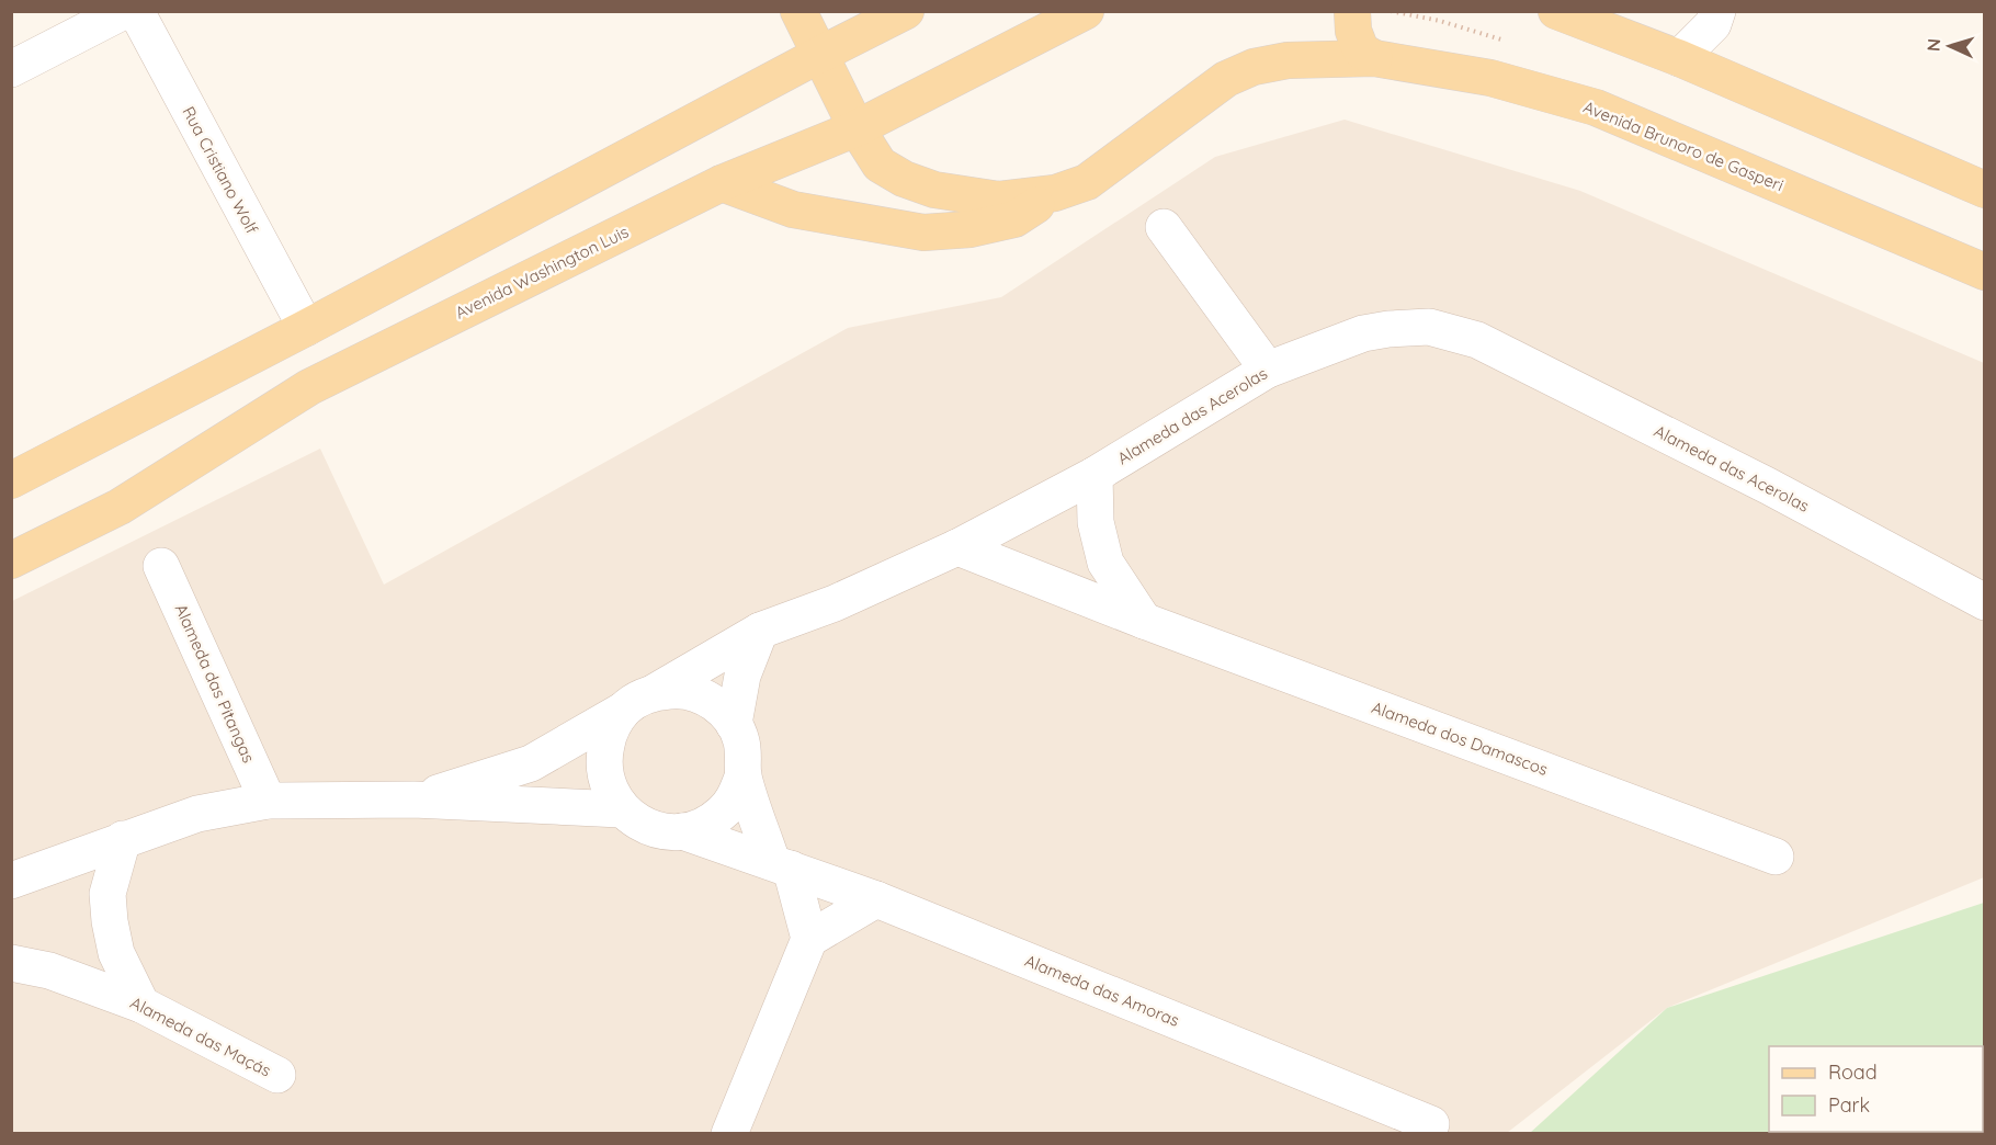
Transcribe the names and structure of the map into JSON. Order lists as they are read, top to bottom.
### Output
{
  "streets": {
    "main road": ["Avenida Brunoro de Gasperi", "Avenida Washington Luis"],
    "street": [
      "Rua Cristiano Wolf",
      "Alameda das Acerolas",
      "Alameda das Pitangas",
      "Alameda dos Damascos",
      "Alameda das Amoras",
      "Alameda das Maçás"
    ]
  },
  "crossings": [
    ["Avenida Brunoro de Gasperi", "Avenida Washington Luis"],
    ["Alameda das Acerolas", "Alameda dos Damascos"],
    ["Alameda das Acerolas", "Alameda das Amoras"]
  ],
  "legend": ["Road", "Park"],
  "north": "left"
}
